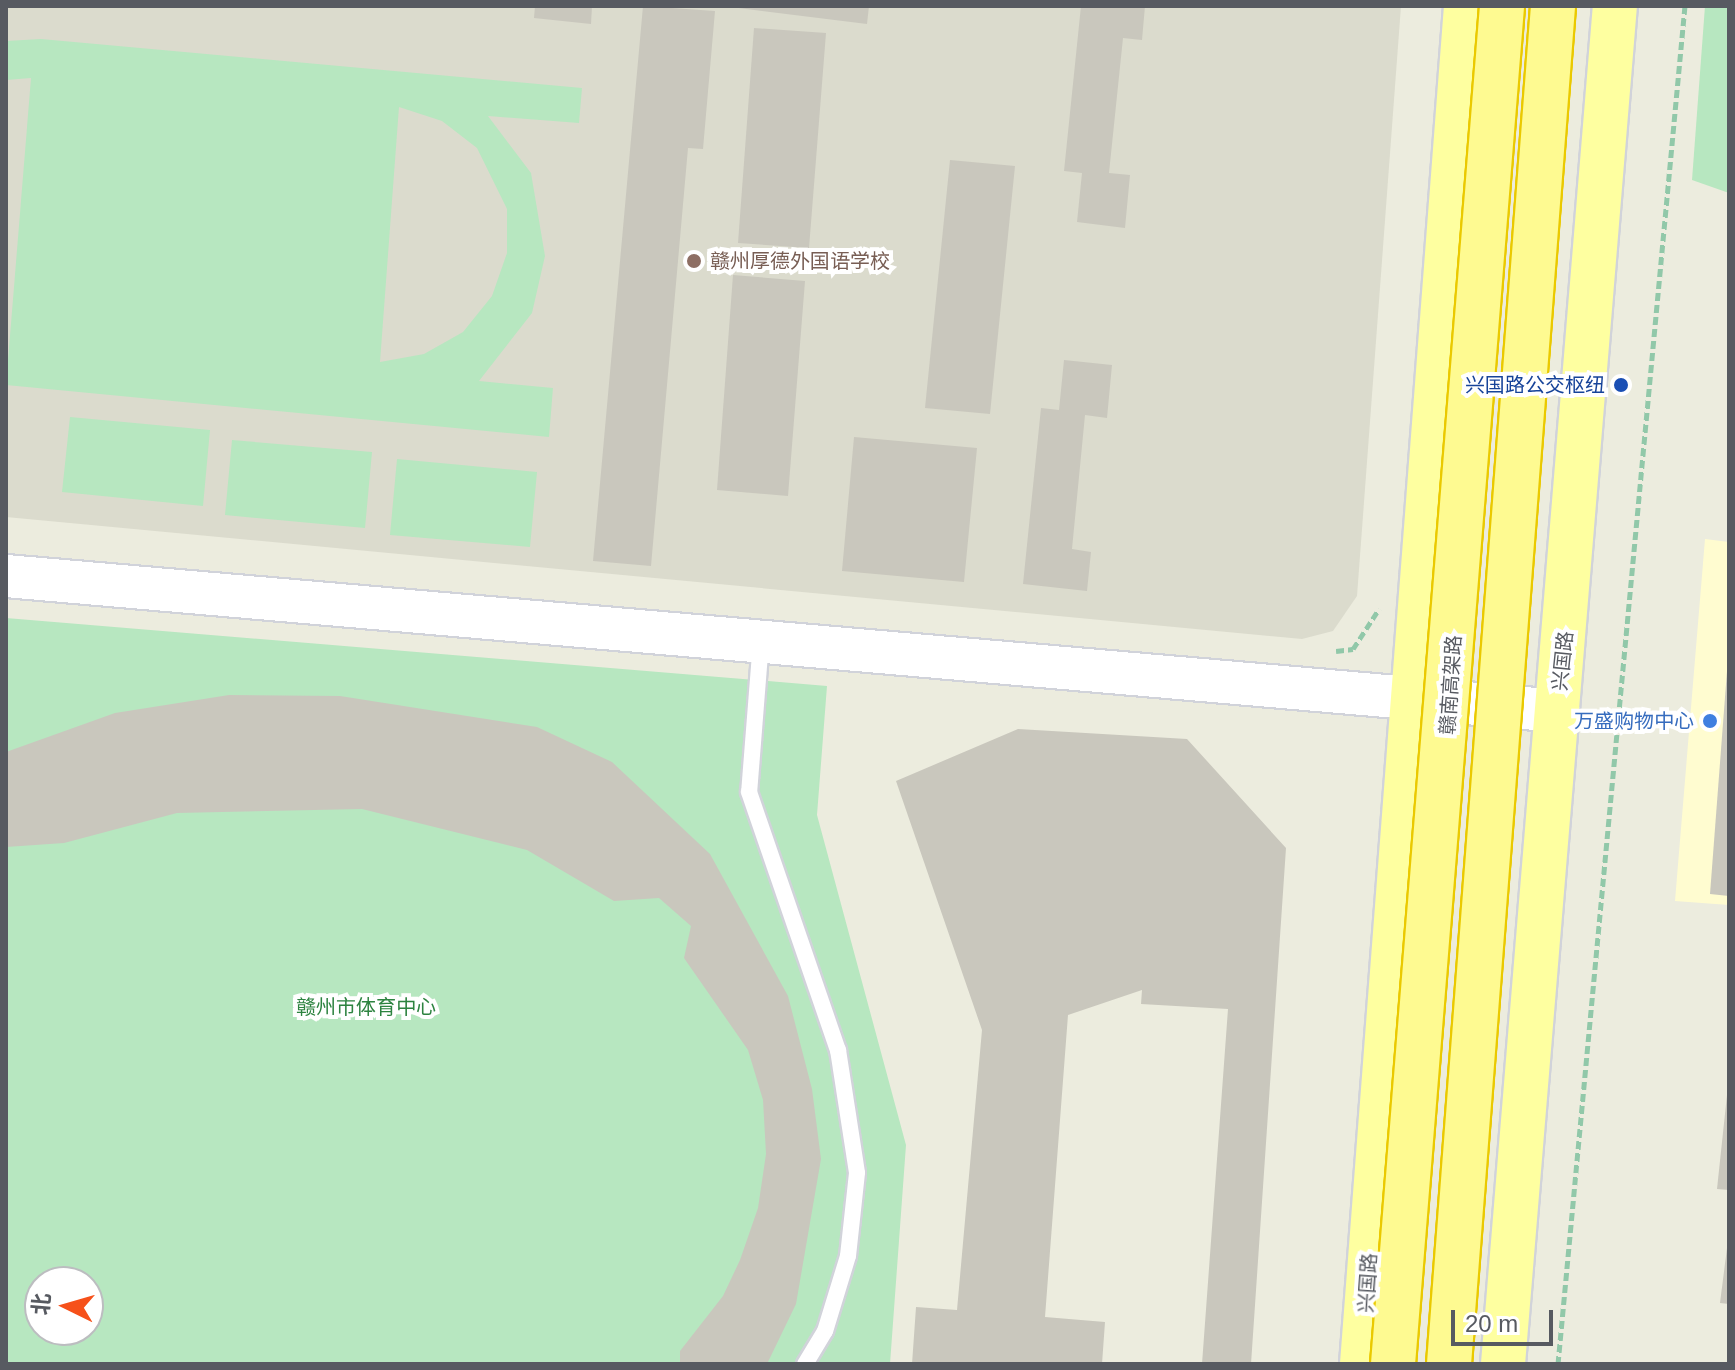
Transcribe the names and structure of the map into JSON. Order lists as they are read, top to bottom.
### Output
{
  "streets": {
    "highway": ["赣南高架路"],
    "main road": ["兴国路"]
  },
  "parks": ["赣州市体育中心"],
  "places": ["赣州厚德外国语学校", "兴国路公交枢纽", "万盛购物中心"],
  "scale_bar": "20 m",
  "north": "left"
}
